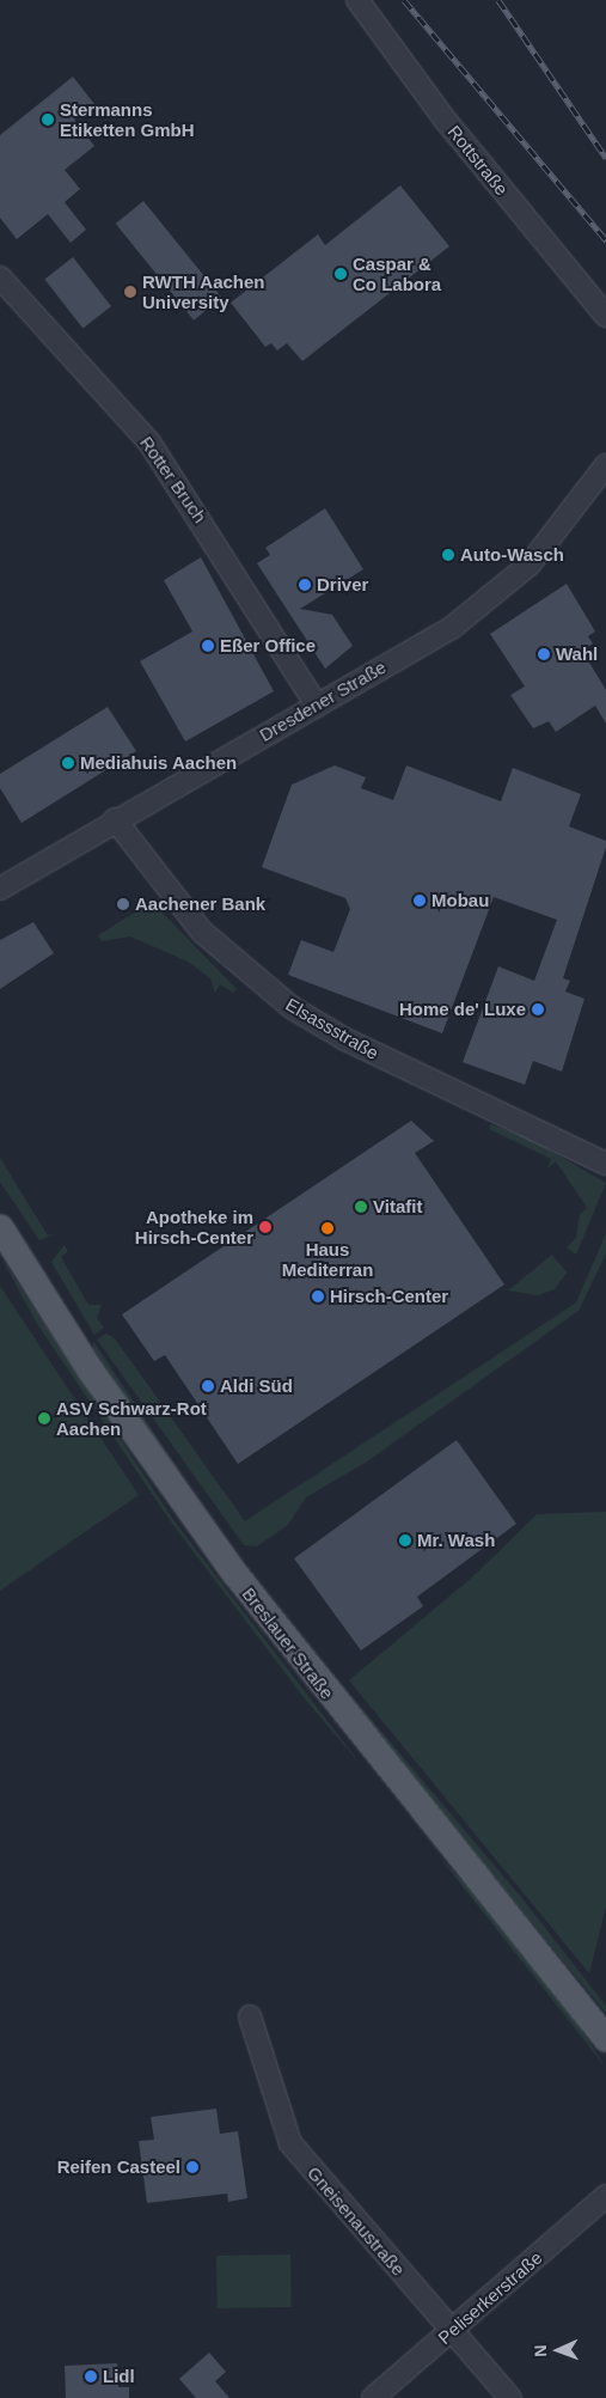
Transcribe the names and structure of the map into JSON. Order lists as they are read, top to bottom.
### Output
{
  "streets": {
    "main road": ["Breslauer Straße"],
    "street": [
      "Rottstraße",
      "Rotter Bruch",
      "Dresdener Straße",
      "Elsassstraße",
      "Gneisenaustraße",
      "Peliserkerstraße"
    ]
  },
  "crossings": [
    ["Rotter Bruch", "Dresdener Straße"],
    ["Dresdener Straße", "Elsassstraße"],
    ["Gneisenaustraße", "Peliserkerstraße"]
  ],
  "places": [
    "Stermanns Etiketten GmbH",
    "Caspar & Co Labora",
    "RWTH Aachen University",
    "Auto-Wasch",
    "Driver",
    "Eßer Office",
    "Wahl",
    "Mediahuis Aachen",
    "Mobau",
    "Aachener Bank",
    "Home de' Luxe",
    "Vitafit",
    "Apotheke im Hirsch-Center",
    "Haus Mediterran",
    "Hirsch-Center",
    "Aldi Süd",
    "ASV Schwarz-Rot Aachen",
    "Mr. Wash",
    "Reifen Casteel",
    "Lidl"
  ],
  "north": "left"
}
